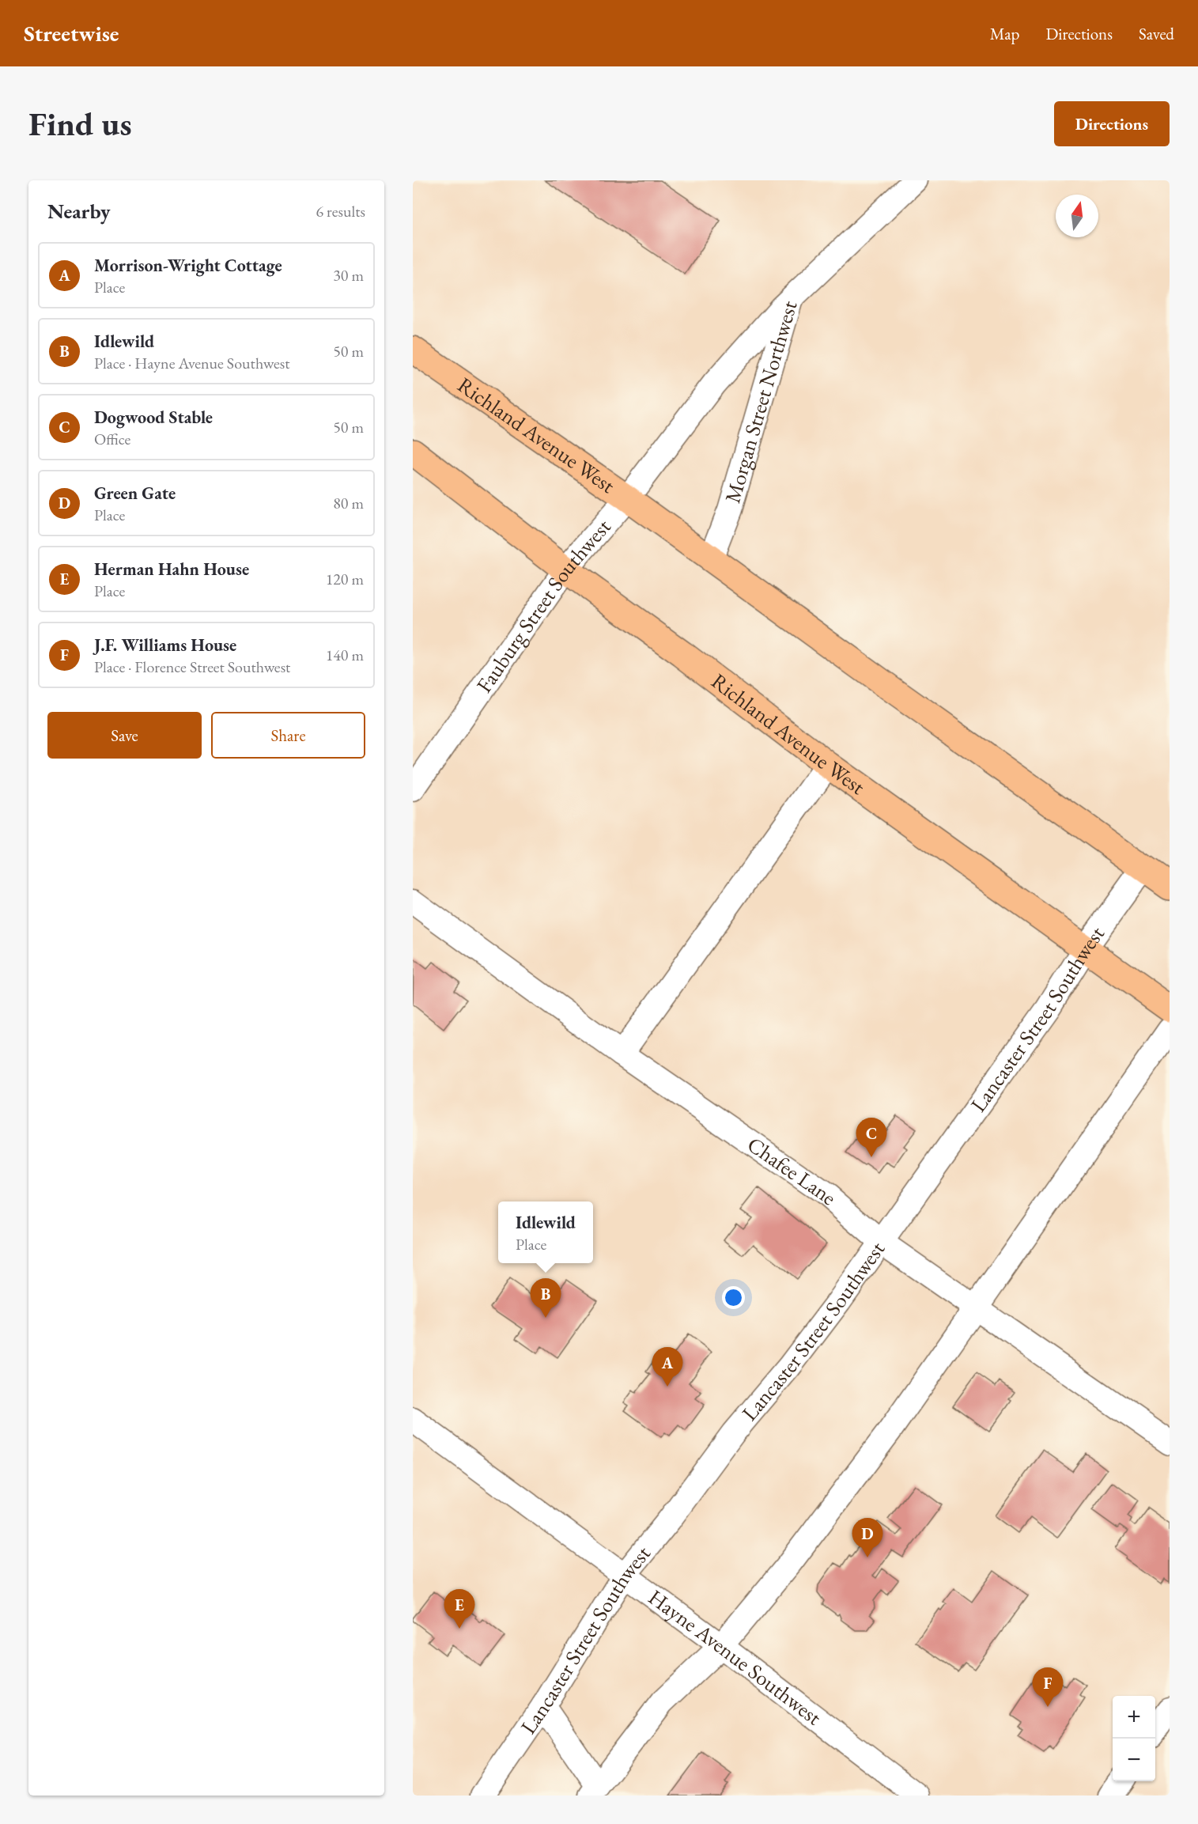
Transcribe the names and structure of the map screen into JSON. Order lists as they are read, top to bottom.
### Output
{
  "streets": {
    "main road": ["Richland Avenue West"],
    "street": [
      "Morgan Street Northwest",
      "Fauburg Street Southwest",
      "Lancaster Street Southwest",
      "Chafee Lane",
      "Hayne Avenue Southwest"
    ]
  },
  "crossings": [
    ["Morgan Street Northwest", "Richland Avenue West"],
    ["Morgan Street Northwest", "Fauburg Street Southwest"],
    ["Richland Avenue West", "Fauburg Street Southwest"],
    ["Richland Avenue West", "Lancaster Street Southwest"],
    ["Lancaster Street Southwest", "Chafee Lane"],
    ["Lancaster Street Southwest", "Hayne Avenue Southwest"]
  ],
  "north": "top",
  "page": {
    "header": "Streetwise",
    "nav": ["Map", "Directions", "Saved"],
    "buttons": [
      "Directions",
      ["Save", "Share"]
    ],
    "title": "Find us",
    "heading": ["Nearby", "6 results"],
    "list": [
      {
        "mark": "A",
        "name": "Morrison-Wright Cottage",
        "note": "Place",
        "value": "30 m"
      },
      {
        "mark": "B",
        "name": "Idlewild",
        "note": "Place · Hayne Avenue Southwest",
        "value": "50 m"
      },
      {
        "mark": "C",
        "name": "Dogwood Stable",
        "note": "Office",
        "value": "50 m"
      },
      {
        "mark": "D",
        "name": "Green Gate",
        "note": "Place",
        "value": "80 m"
      },
      {
        "mark": "E",
        "name": "Herman Hahn House",
        "note": "Place",
        "value": "120 m"
      },
      {
        "mark": "F",
        "name": "J.F. Williams House",
        "note": "Place · Florence Street Southwest",
        "value": "140 m"
      }
    ],
    "pins": [
      "C",
      "B",
      "A",
      "D",
      "E",
      "F"
    ],
    "popup": ["Idlewild", "Place"],
    "map_buttons": ["+", "−"]
  }
}
